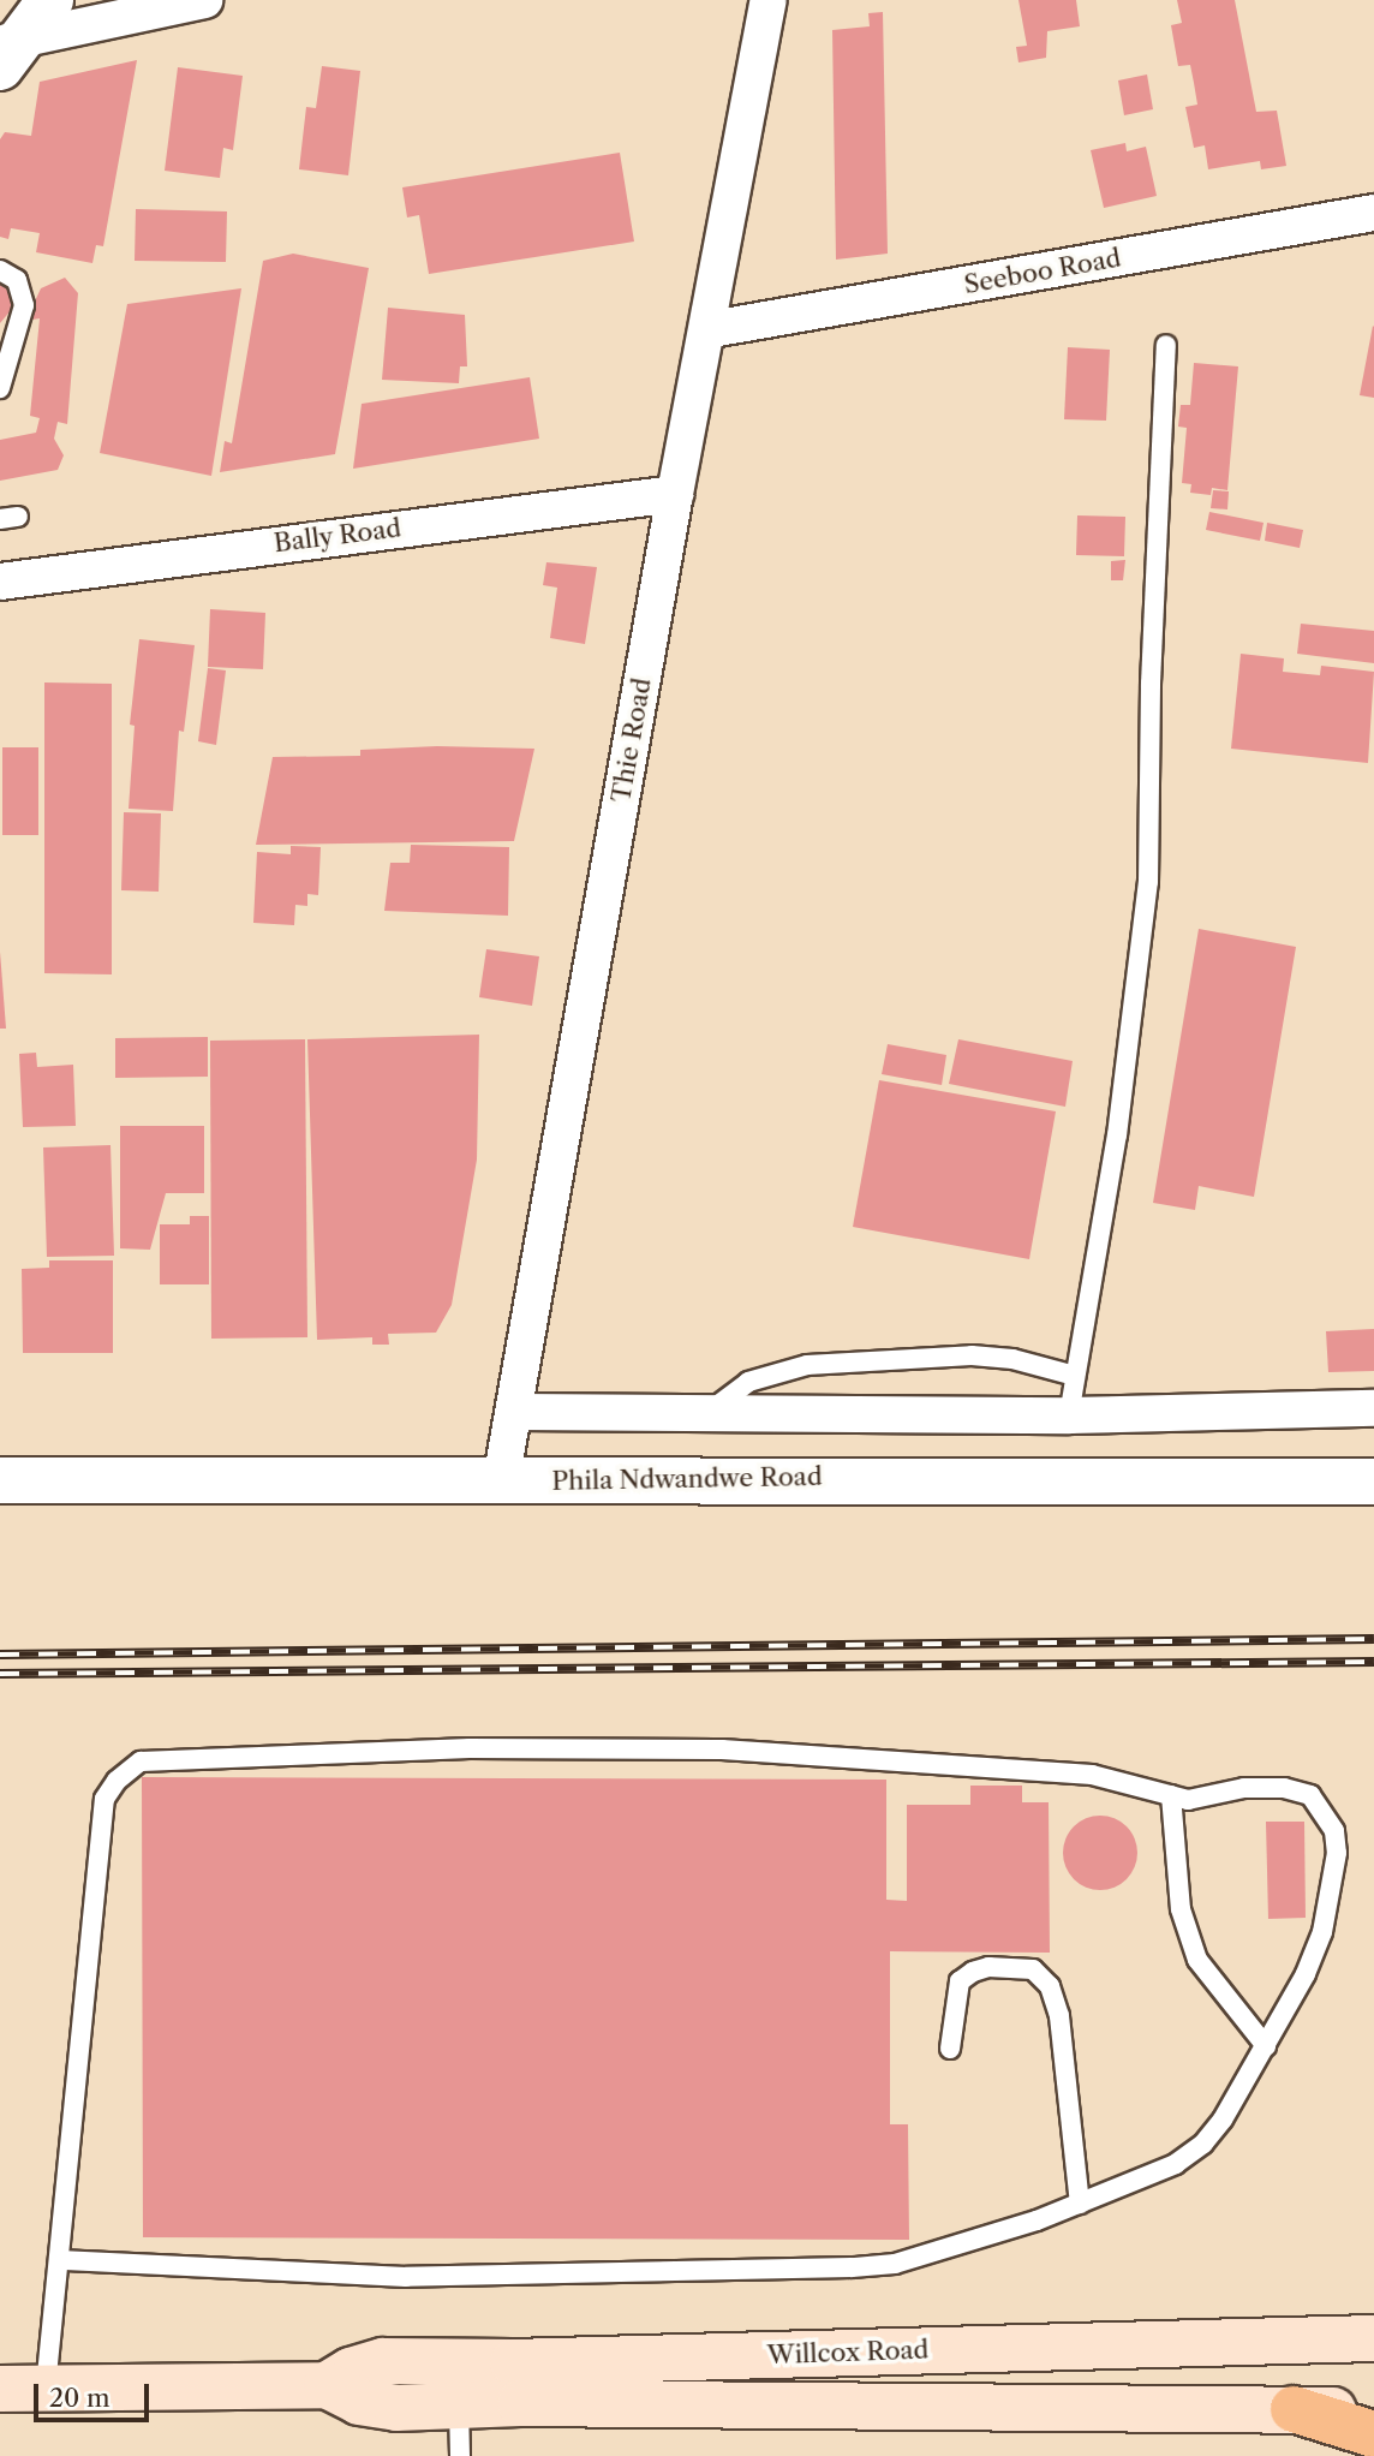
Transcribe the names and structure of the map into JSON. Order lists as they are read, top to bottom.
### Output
{
  "streets": {
    "main road": ["Willcox Road"],
    "street": [
      "Seeboo Road",
      "Bally Road",
      "Thie Road",
      "Phila Ndwandwe Road"
    ]
  },
  "crossings": [
    ["Seeboo Road", "Thie Road"],
    ["Bally Road", "Thie Road"],
    ["Thie Road", "Phila Ndwandwe Road"]
  ],
  "scale_bar": "20 m"
}
